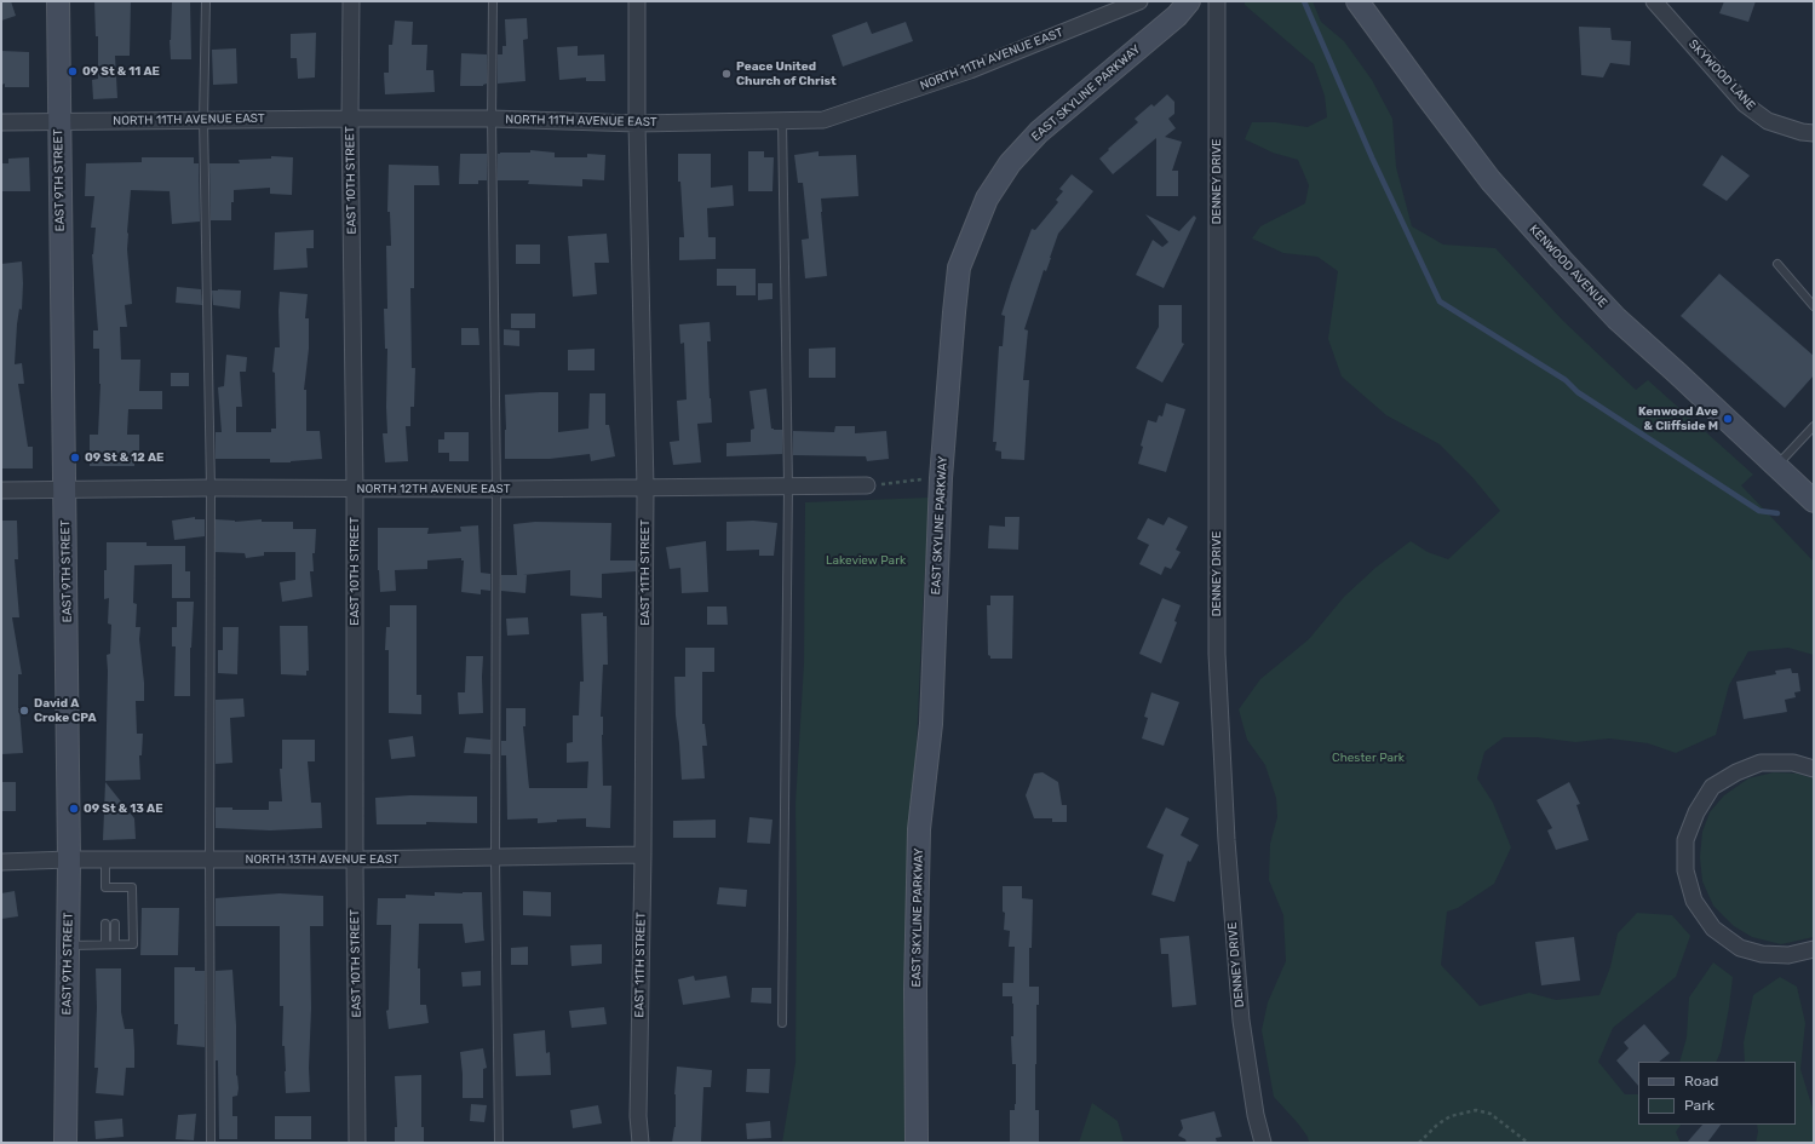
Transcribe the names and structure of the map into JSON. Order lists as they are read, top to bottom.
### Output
{
  "streets": {
    "street": [
      "NORTH 11TH AVENUE EAST",
      "SKYWOOD LANE",
      "EAST SKYLINE PARKWAY",
      "EAST 9TH STREET",
      "EAST 10TH STREET",
      "DENNEY DRIVE",
      "KENWOOD AVENUE",
      "NORTH 12TH AVENUE EAST",
      "EAST 11TH STREET",
      "NORTH 13TH AVENUE EAST"
    ]
  },
  "crossings": [
    ["NORTH 11TH AVENUE EAST", "EAST 9TH STREET"],
    ["NORTH 11TH AVENUE EAST", "EAST 10TH STREET"],
    ["NORTH 11TH AVENUE EAST", "EAST 11TH STREET"],
    ["EAST 9TH STREET", "NORTH 12TH AVENUE EAST"],
    ["EAST 9TH STREET", "NORTH 13TH AVENUE EAST"],
    ["EAST 10TH STREET", "NORTH 12TH AVENUE EAST"],
    ["EAST 10TH STREET", "NORTH 13TH AVENUE EAST"],
    ["NORTH 12TH AVENUE EAST", "EAST 11TH STREET"],
    ["EAST 11TH STREET", "NORTH 13TH AVENUE EAST"]
  ],
  "parks": ["Lakeview Park", "Chester Park"],
  "places": [
    "09 St & 11 AE",
    "Peace United Church of Christ",
    "Kenwood Ave & Cliffside M",
    "09 St & 12 AE",
    "David A Croke CPA",
    "09 St & 13 AE"
  ],
  "legend": ["Road", "Park"]
}
